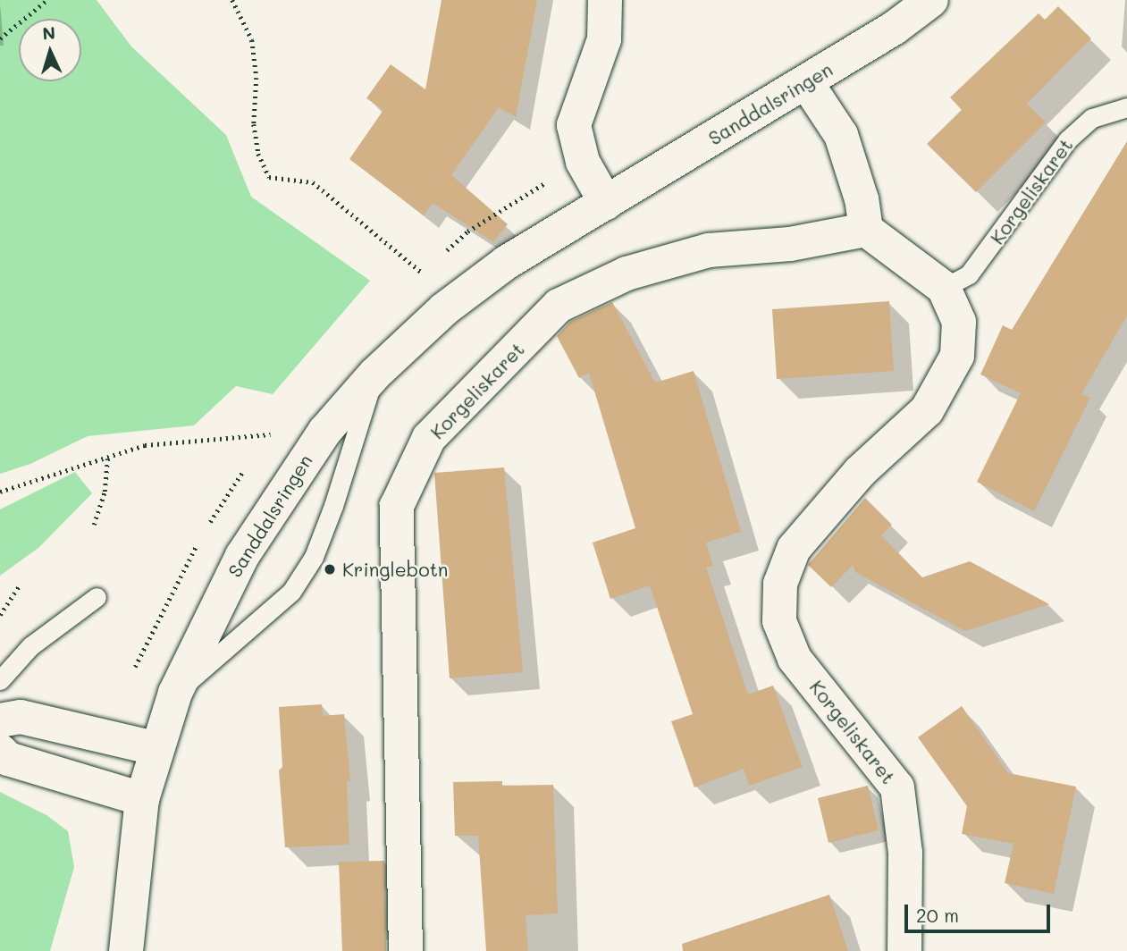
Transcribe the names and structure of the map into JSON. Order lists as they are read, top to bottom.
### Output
{
  "streets": {
    "street": ["Sanddalsringen", "Korgeliskaret"]
  },
  "places": ["Kringlebotn"],
  "scale_bar": "20 m",
  "north": "top"
}
